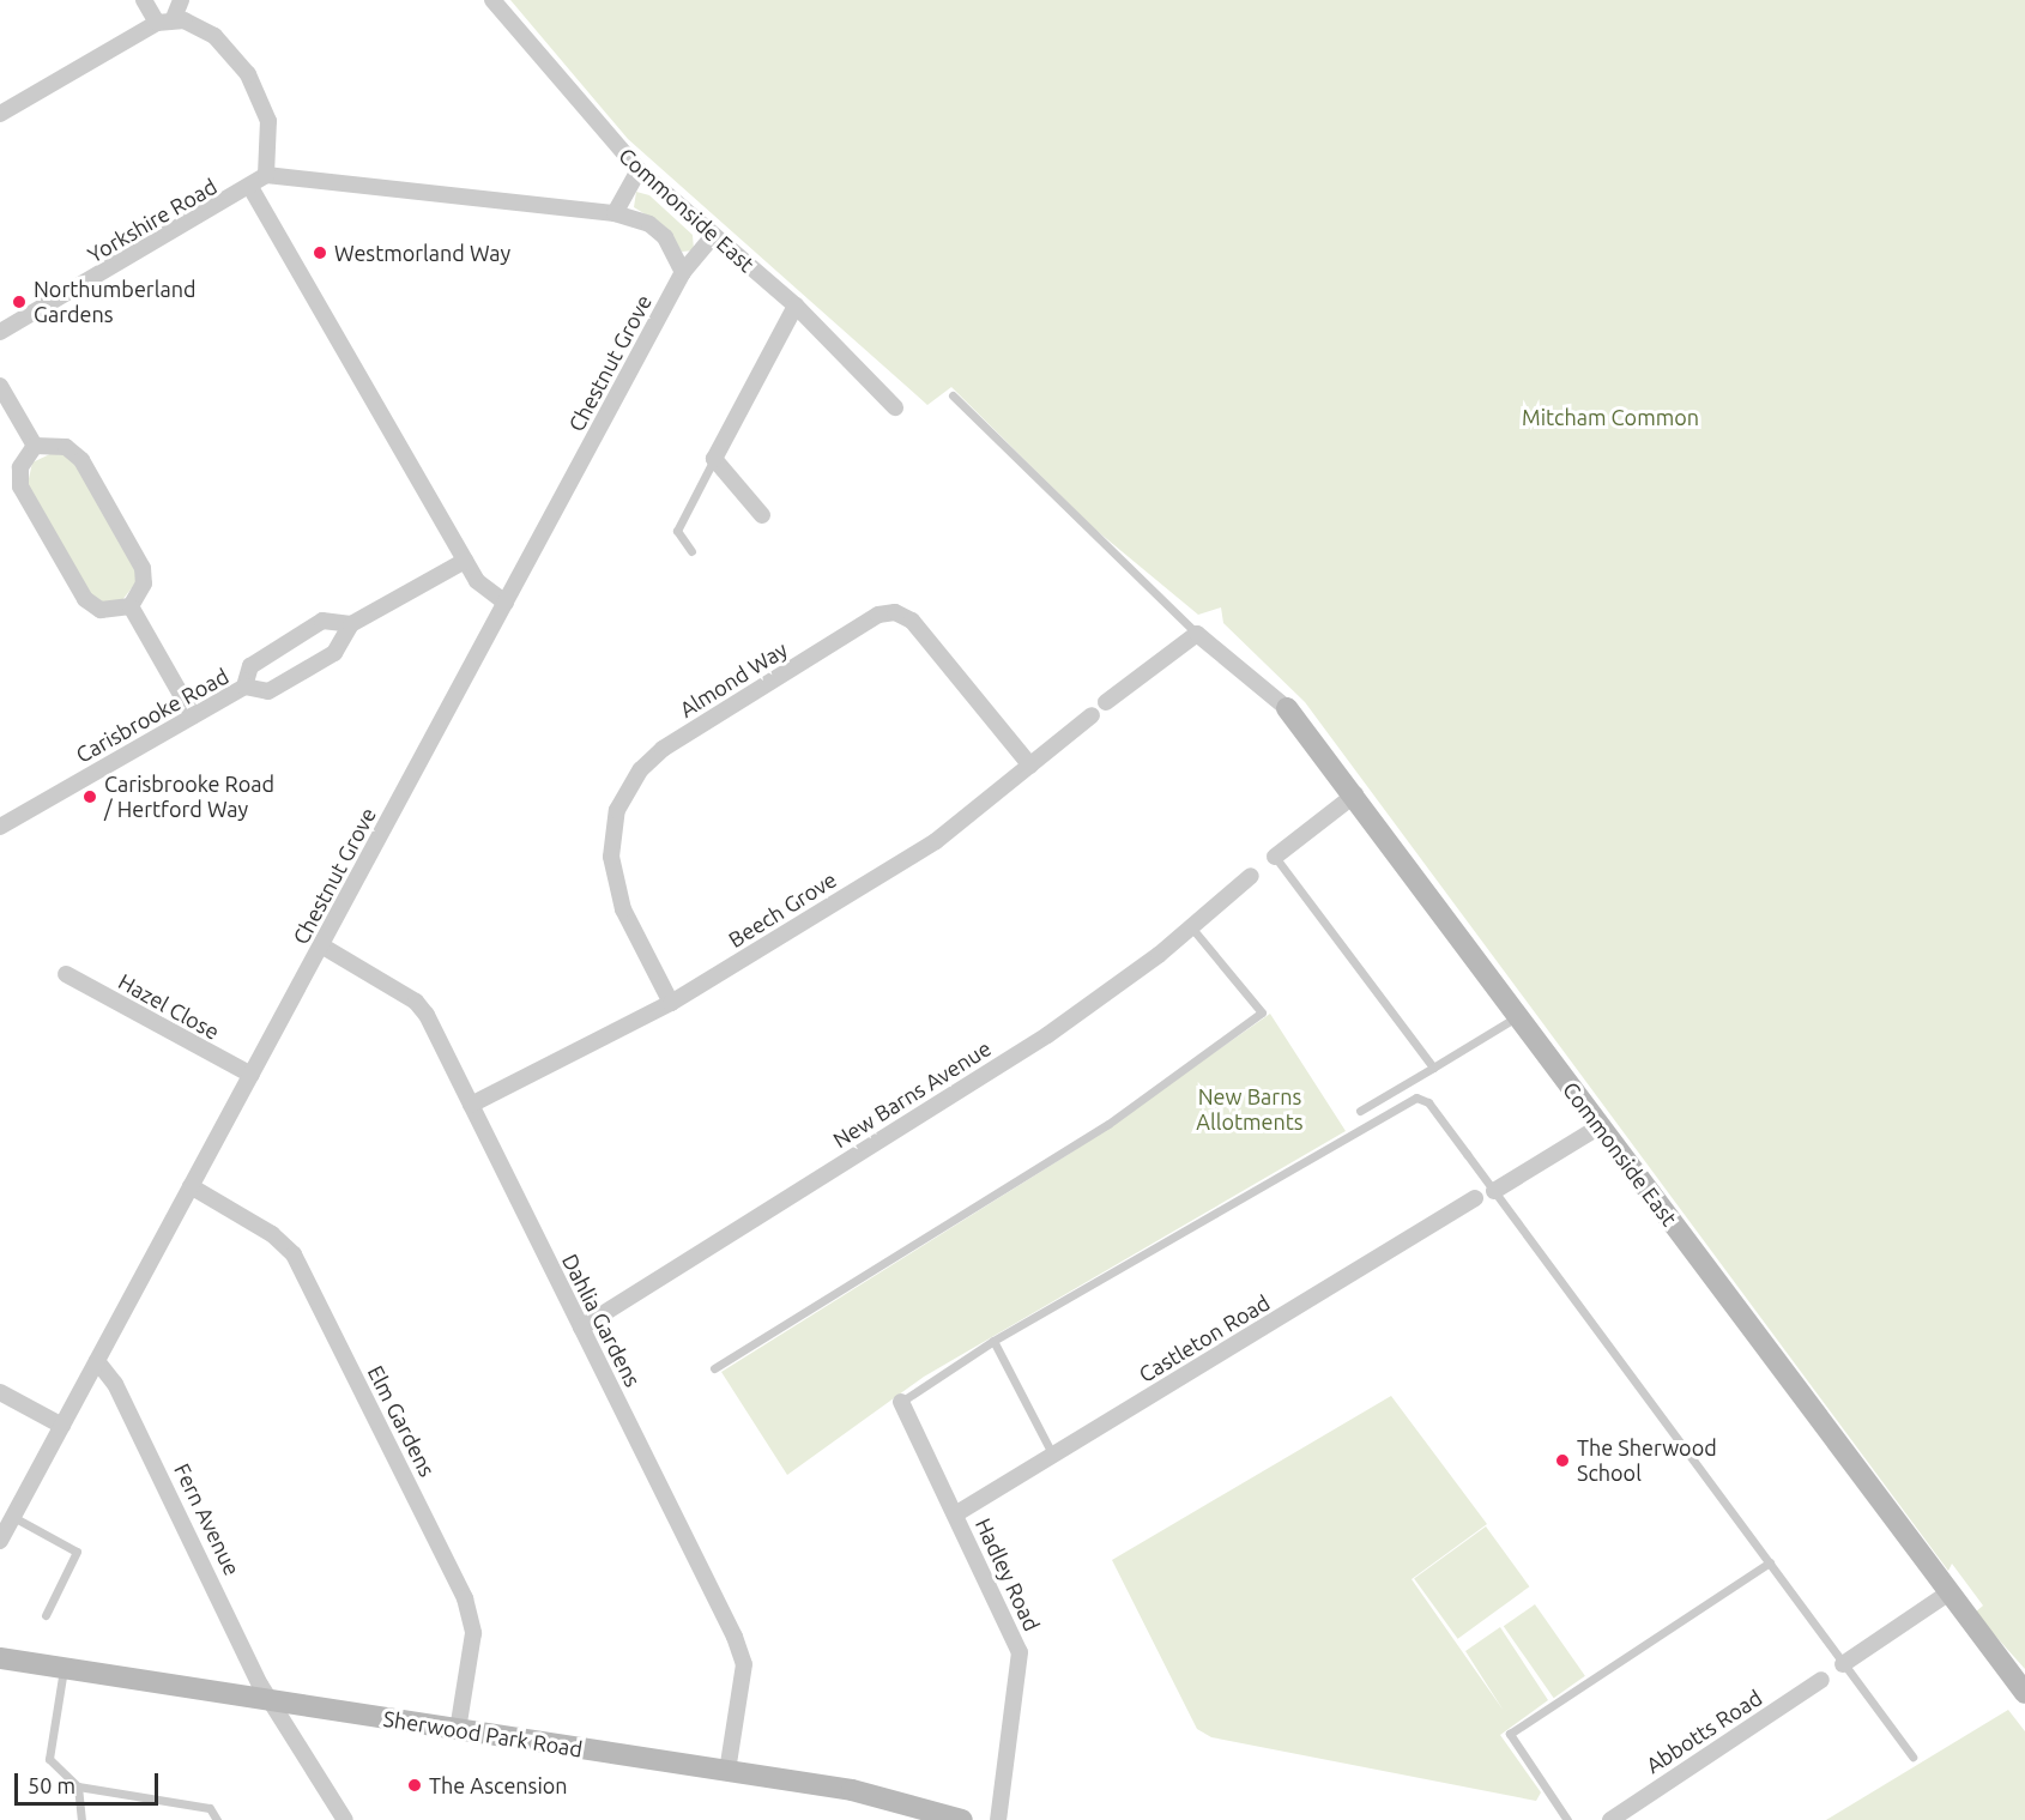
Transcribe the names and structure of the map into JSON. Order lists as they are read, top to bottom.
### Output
{
  "streets": {
    "street": [
      "Commonside East",
      "Yorkshire Road",
      "Chestnut Grove",
      "Almond Way",
      "Carisbrooke Road",
      "Beech Grove",
      "Hazel Close",
      "New Barns Avenue",
      "Dahlia Gardens",
      "Castleton Road",
      "Elm Gardens",
      "Fern Avenue",
      "Hadley Road",
      "Abbotts Road",
      "Sherwood Park Road"
    ]
  },
  "crossings": [
    ["Commonside East", "Chestnut Grove"],
    ["Chestnut Grove", "Hazel Close"],
    ["Chestnut Grove", "Dahlia Gardens"],
    ["Chestnut Grove", "Elm Gardens"],
    ["Chestnut Grove", "Fern Avenue"],
    ["Almond Way", "Beech Grove"],
    ["Beech Grove", "Dahlia Gardens"],
    ["New Barns Avenue", "Dahlia Gardens"],
    ["Dahlia Gardens", "Sherwood Park Road"],
    ["Castleton Road", "Hadley Road"],
    ["Elm Gardens", "Sherwood Park Road"],
    ["Fern Avenue", "Sherwood Park Road"]
  ],
  "parks": ["Mitcham Common", "New Barns Allotments"],
  "places": [
    "Westmorland Way",
    "Northumberland Gardens",
    "Carisbrooke Road / Hertford Way",
    "The Sherwood School",
    "The Ascension"
  ],
  "scale_bar": "50 m"
}
